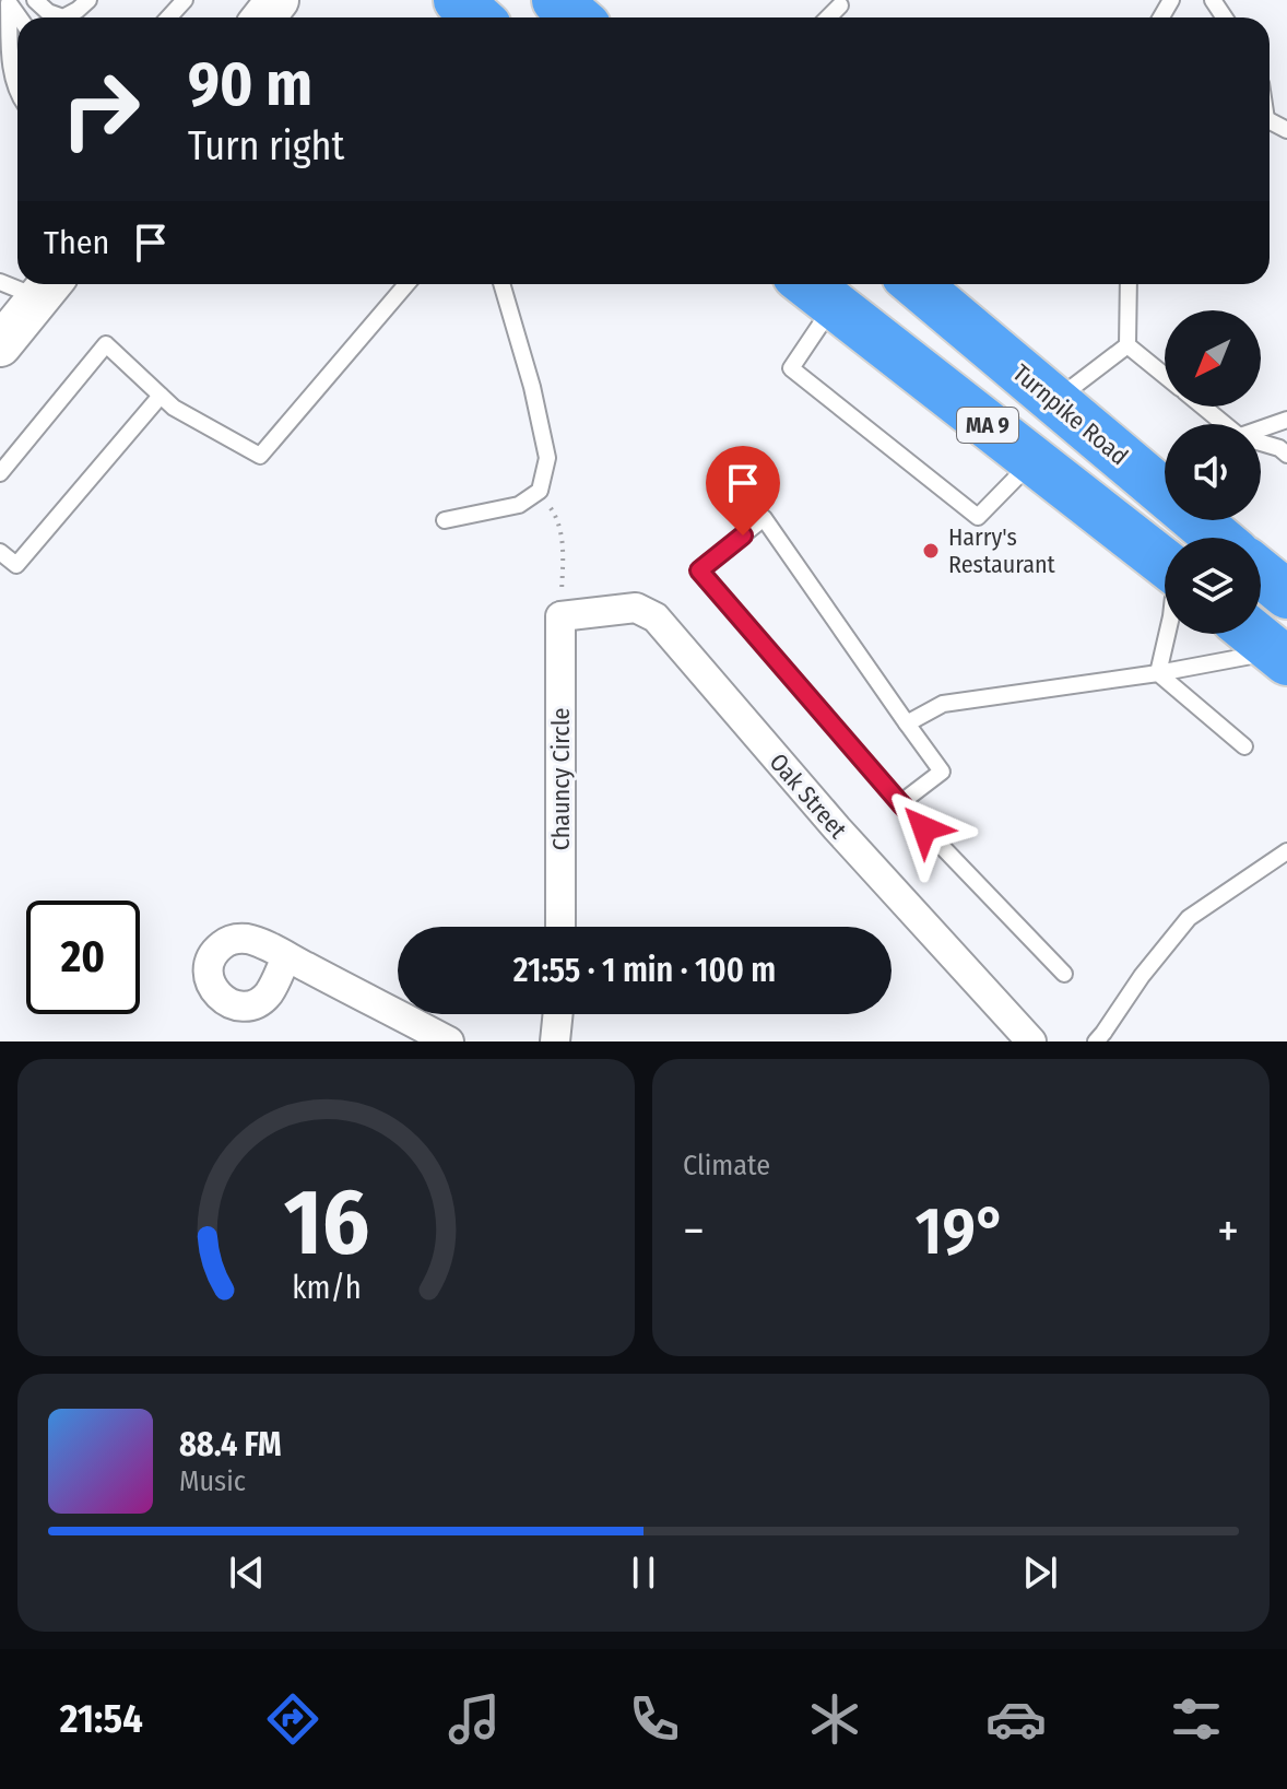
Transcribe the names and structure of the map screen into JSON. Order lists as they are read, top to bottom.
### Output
{
  "streets": {
    "highway": ["Turnpike Road", "MA 9"],
    "street": ["Chauncy Circle", "Oak Street"]
  },
  "crossings": [
    ["Chauncy Circle", "Oak Street"]
  ],
  "places": ["Harry's Restaurant"],
  "north": "bottom left",
  "page": {
    "turn": ["90 m", "Turn right"],
    "then": "Then",
    "limit": "20",
    "trip": "21:55 · 1 min · 100 m",
    "tile": "Climate",
    "heat": ["−", "19°", "+"],
    "song": ["88.4 FM", "Music"],
    "tabs": "21:54",
    "gauge": ["16", "km/h"]
  }
}
